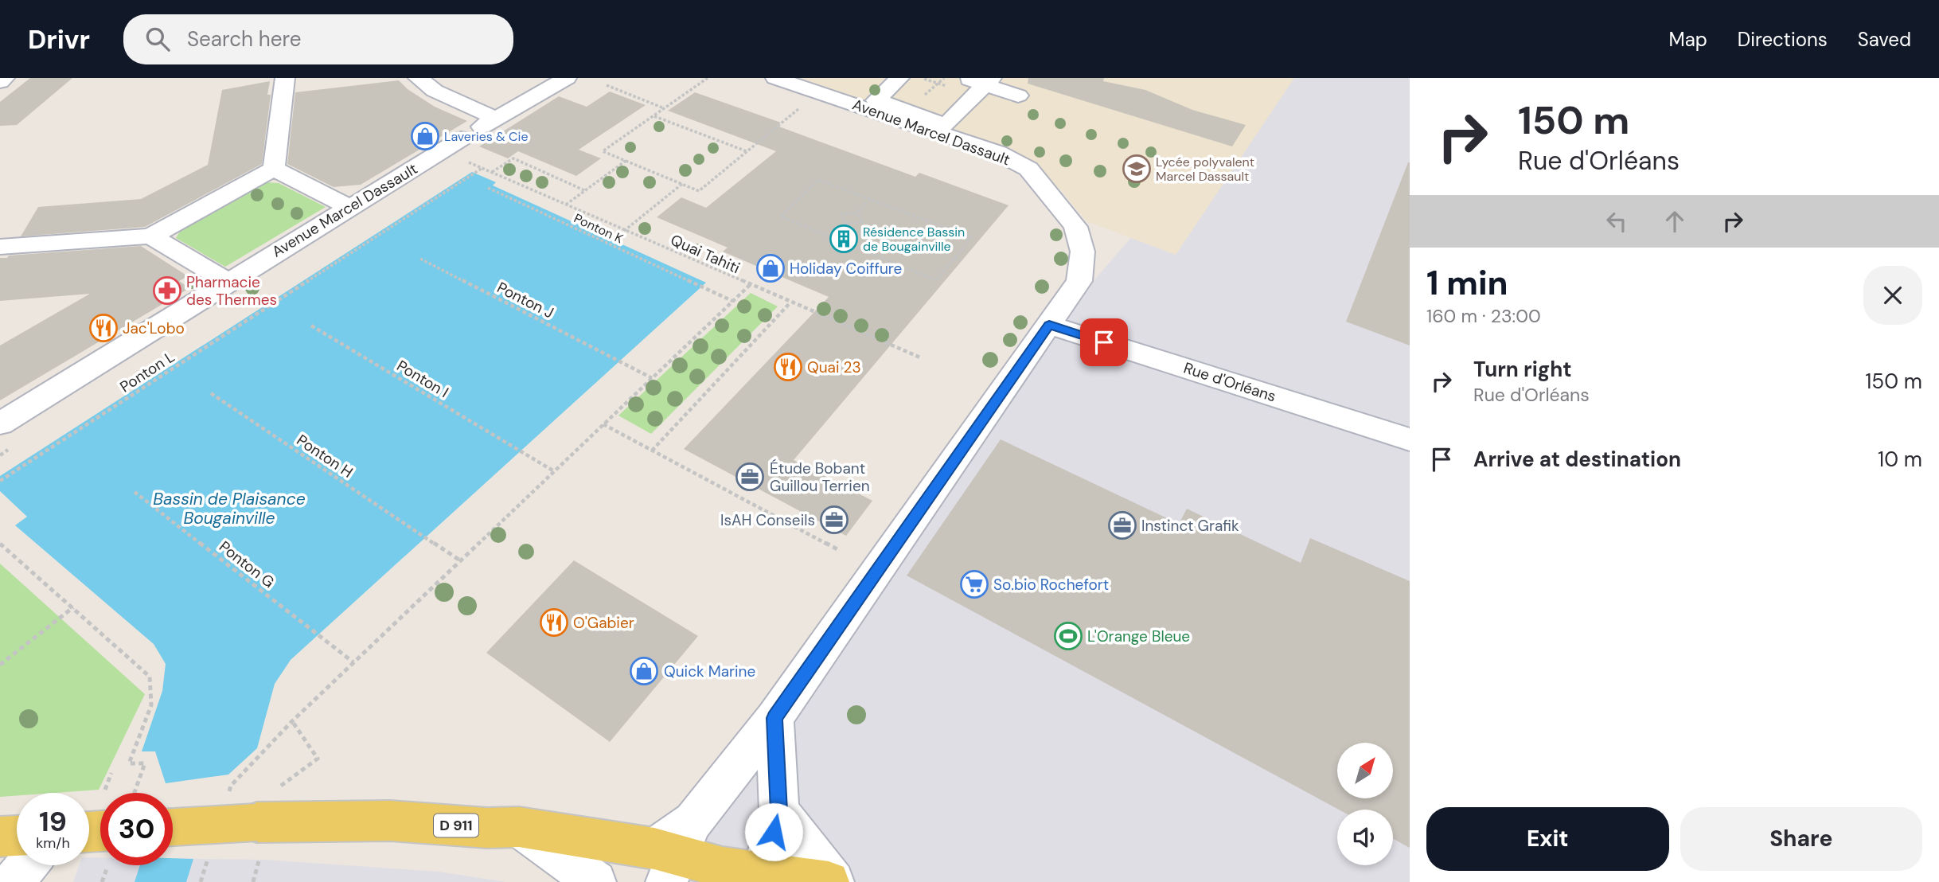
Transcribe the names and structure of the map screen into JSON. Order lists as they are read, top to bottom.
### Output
{
  "streets": {
    "main road": ["D 911"],
    "street": ["Avenue Marcel Dassault", "Rue d'Orléans"],
    "path": [
      "Ponton K",
      "Quai Tahiti",
      "Ponton J",
      "Ponton L",
      "Ponton I",
      "Ponton H",
      "Ponton G"
    ]
  },
  "crossings": [
    ["Avenue Marcel Dassault", "Quai Tahiti"],
    ["Avenue Marcel Dassault", "Rue d'Orléans"],
    ["Avenue Marcel Dassault", "D 911"],
    ["Quai Tahiti", "Ponton L"]
  ],
  "water": ["Bassin de Plaisance Bougainville"],
  "places": {
    "shop": ["Laveries & Cie", "Holiday Coiffure", "Quick Marine"],
    "school or university": ["Lycée polyvalent Marcel Dassault"],
    "building": ["Résidence Bassin de Bougainville"],
    "pharmacy": ["Pharmacie des Thermes"],
    "restaurant": ["Jac'Lobo", "Quai 23", "O'Gabier"],
    "office": ["Étude Bobant Guillou Terrien", "IsAH Conseils", "Instinct Grafik"],
    "supermarket": ["So.bio Rochefort"],
    "sports": ["L'Orange Bleue"]
  },
  "north": "top right",
  "page": {
    "header": "Drivr",
    "search": "Search here",
    "nav": ["Map", "Directions", "Saved"],
    "turn": ["150 m", "Rue d'Orléans"],
    "heading": ["1 min", "160 m · 23:00"],
    "list": [
      {
        "name": "Turn right",
        "note": "Rue d'Orléans",
        "value": "150 m"
      },
      {
        "name": "Arrive at destination",
        "value": "10 m"
      }
    ],
    "speed": "19 km/h",
    "limit": "30",
    "buttons": ["Exit", "Share"]
  }
}
